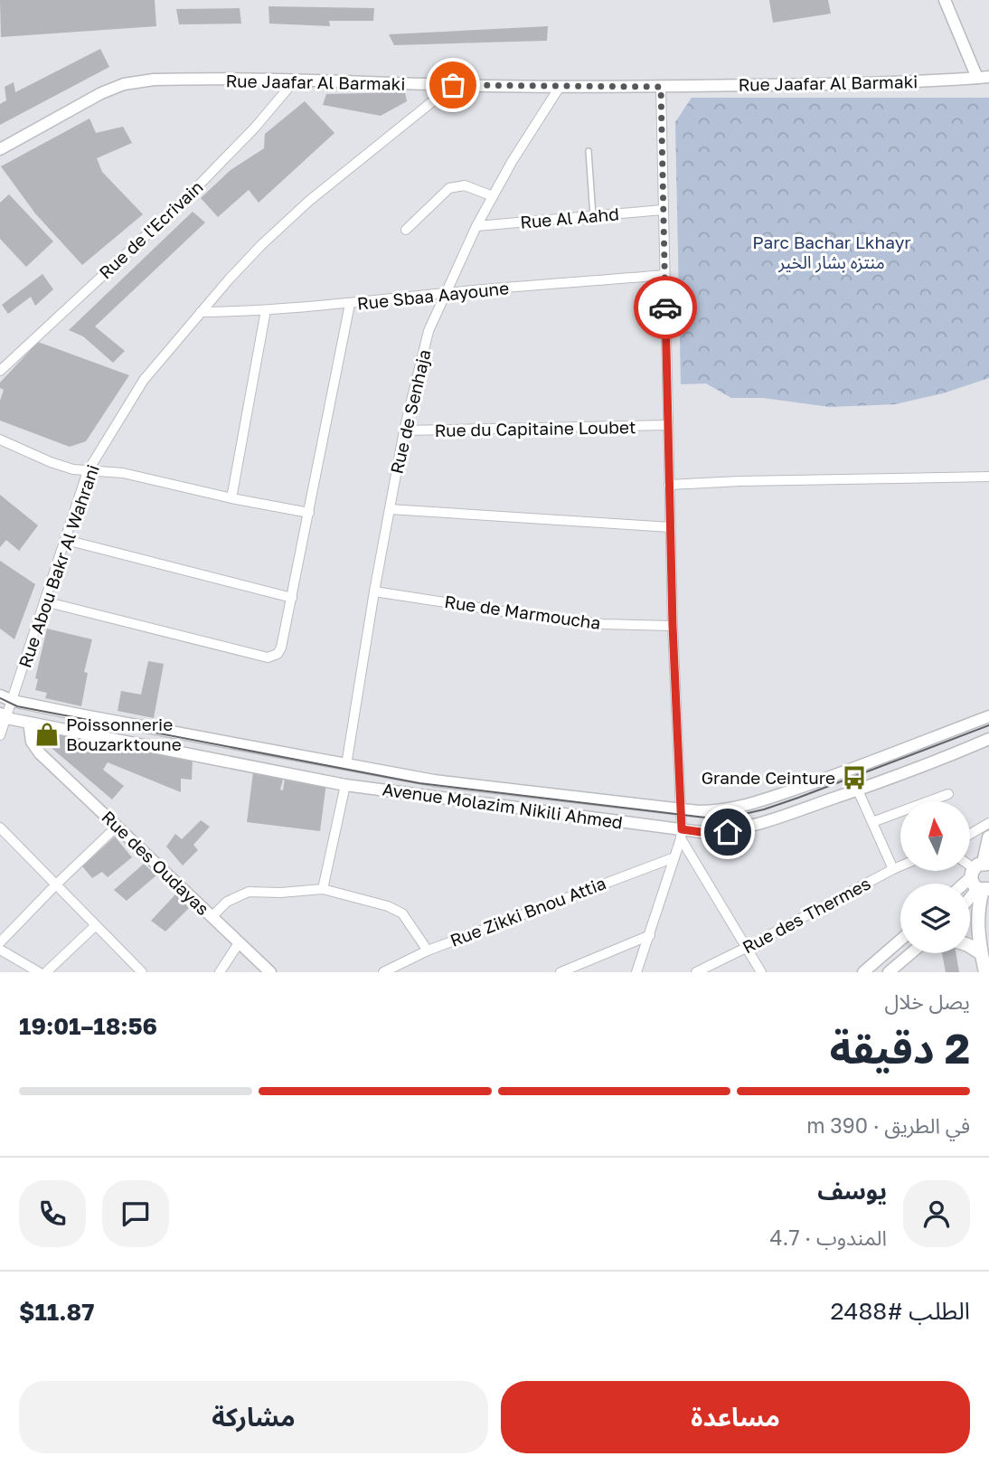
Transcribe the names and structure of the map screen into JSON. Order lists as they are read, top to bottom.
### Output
{
  "streets": {
    "street": [
      "Rue Jaafar Al Barmaki",
      "Rue Al Aahd",
      "Rue de l'Ecrivain",
      "Rue Sbaa Aayoune",
      "Rue de Senhaja",
      "Rue du Capitaine Loubet",
      "Rue Abou Bakr Al Wahrani",
      "Rue de Marmoucha",
      "Avenue Molazim Nikili Ahmed",
      "Rue des Oudayas",
      "Rue Zikki Bnou Attia",
      "Rue des Thermes"
    ]
  },
  "crossings": [
    ["Rue Jaafar Al Barmaki", "Rue de l'Ecrivain"],
    ["Rue Jaafar Al Barmaki", "Rue de Senhaja"],
    ["Rue Jaafar Al Barmaki", "Rue Abou Bakr Al Wahrani"],
    ["Rue Al Aahd", "Rue de Senhaja"],
    ["Rue Sbaa Aayoune", "Rue de Senhaja"],
    ["Rue Sbaa Aayoune", "Rue Abou Bakr Al Wahrani"],
    ["Rue de Senhaja", "Rue du Capitaine Loubet"],
    ["Rue de Senhaja", "Rue de Marmoucha"],
    ["Rue de Senhaja", "Avenue Molazim Nikili Ahmed"],
    ["Rue Abou Bakr Al Wahrani", "Avenue Molazim Nikili Ahmed"],
    ["Avenue Molazim Nikili Ahmed", "Rue des Oudayas"]
  ],
  "parks": ["Parc Bachar Lkhayr منتزه بشار الخير"],
  "places": {
    "shop": ["Poissonnerie Bouzarktoune"],
    "bus stop": ["Grande Ceinture"]
  },
  "north": "top",
  "page": {
    "heading": ["2 دقيقة", "يصل خلال", "18:56–19:01"],
    "panel": [
      "يوسف",
      "المندوب · 4.7",
      "الطلب #2488",
      "$11.87"
    ],
    "bar": "في الطريق · 390 m",
    "buttons": ["مساعدة", "مشاركة"]
  }
}
